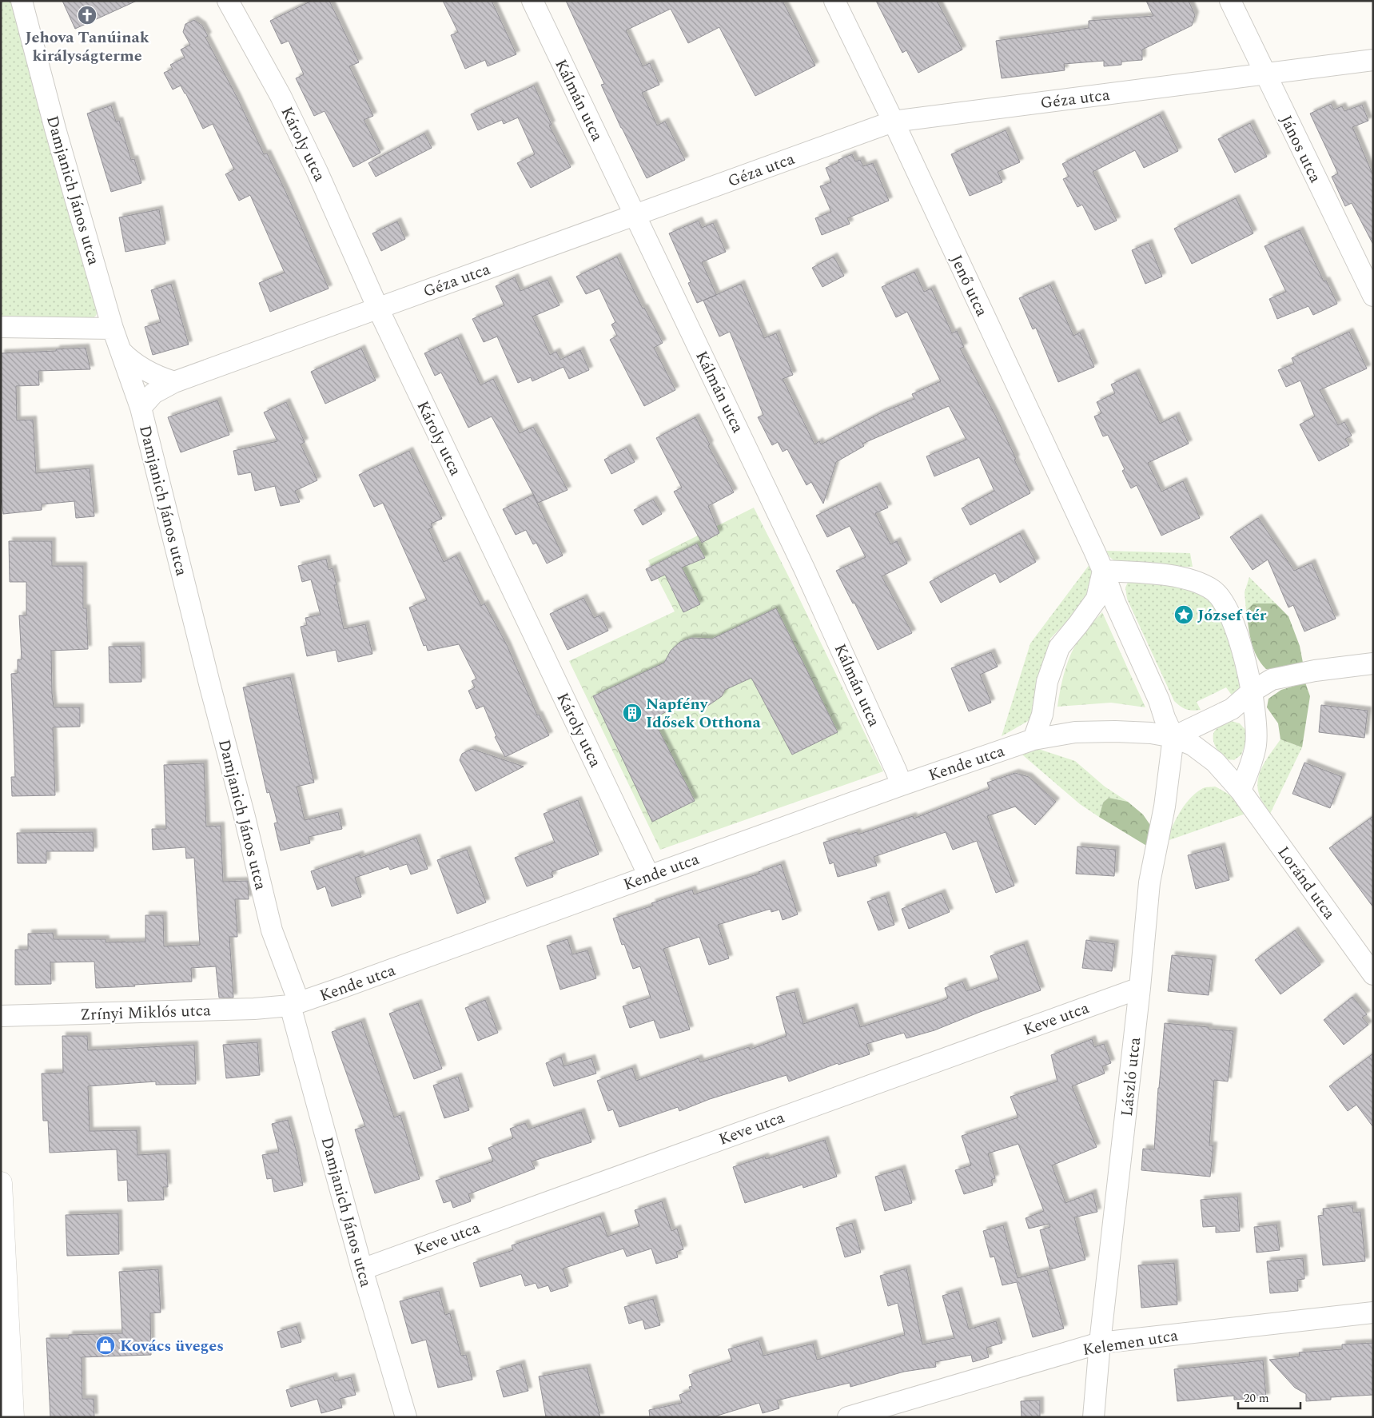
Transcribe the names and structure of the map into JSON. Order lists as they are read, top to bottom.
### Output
{
  "streets": {
    "street": [
      "Géza utca",
      "Kálmán utca",
      "Károly utca",
      "János utca",
      "Damjanich János utca",
      "Jenő utca",
      "Kende utca",
      "Loránd utca",
      "Zrínyi Miklós utca",
      "Keve utca",
      "László utca",
      "Kelemen utca"
    ]
  },
  "crossings": [
    ["Géza utca", "Kálmán utca"],
    ["Géza utca", "Károly utca"],
    ["Géza utca", "János utca"],
    ["Géza utca", "Damjanich János utca"],
    ["Géza utca", "Jenő utca"],
    ["Kálmán utca", "Kende utca"],
    ["Károly utca", "Kende utca"],
    ["Damjanich János utca", "Kende utca"],
    ["Damjanich János utca", "Zrínyi Miklós utca"],
    ["Damjanich János utca", "Keve utca"],
    ["Kende utca", "Zrínyi Miklós utca"],
    ["Keve utca", "László utca"],
    ["László utca", "Kelemen utca"]
  ],
  "places": {
    "church": ["Jehova Tanúinak királyságterme"],
    "place": ["József tér"],
    "building": ["Napfény Idősek Otthona"],
    "shop": ["Kovács üveges"]
  },
  "scale_bar": "20 m"
}
